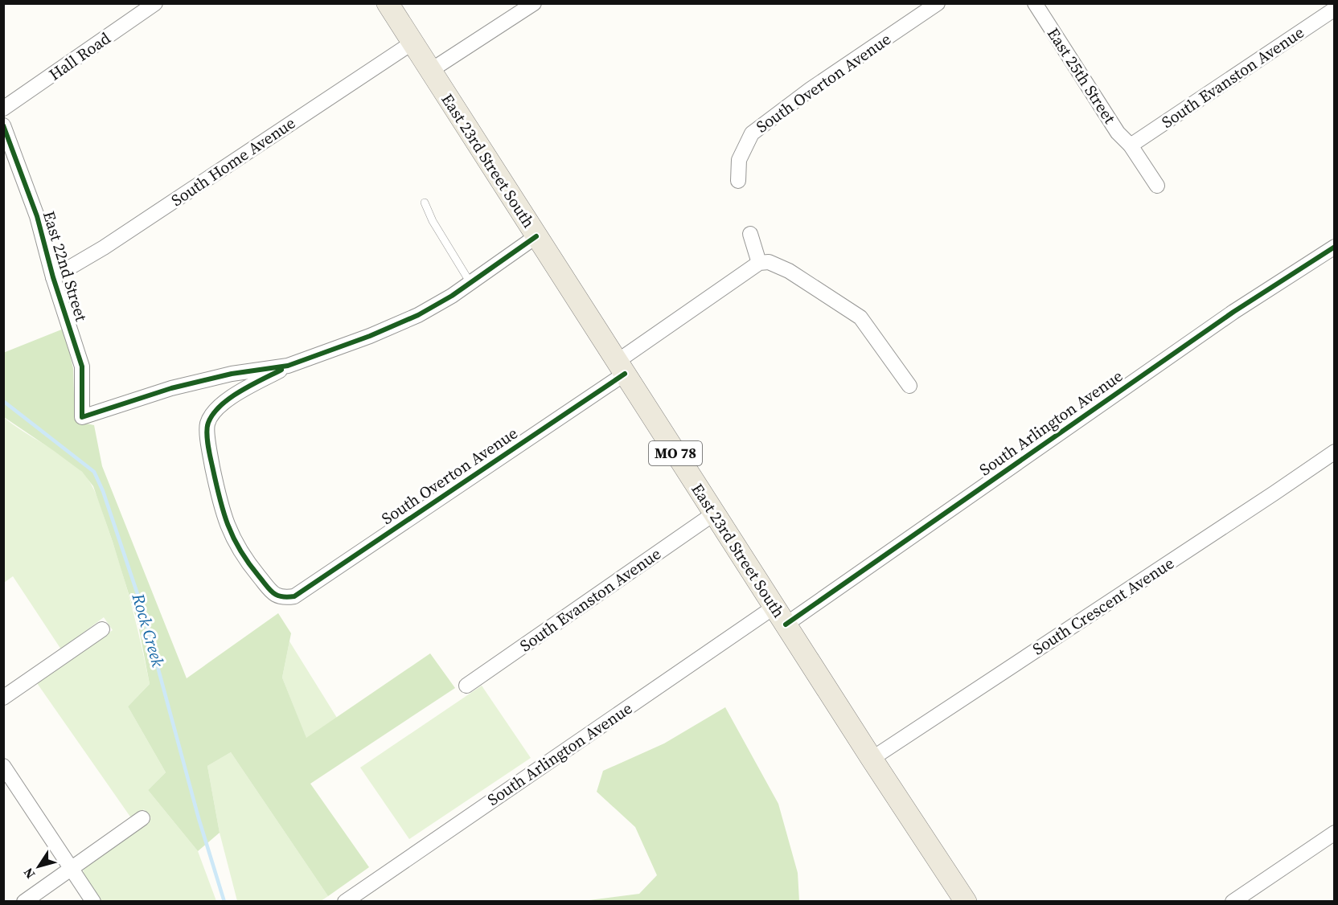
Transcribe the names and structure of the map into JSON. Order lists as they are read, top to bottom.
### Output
{
  "streets": {
    "main road": ["East 23rd Street South", "MO 78"],
    "street": [
      "Hall Road",
      "East 25th Street",
      "South Evanston Avenue",
      "South Overton Avenue",
      "South Home Avenue",
      "East 22nd Street",
      "South Arlington Avenue",
      "South Crescent Avenue"
    ]
  },
  "crossings": [
    ["East 25th Street", "South Evanston Avenue"],
    ["South Evanston Avenue", "East 23rd Street South"],
    ["South Overton Avenue", "East 23rd Street South"],
    ["South Overton Avenue", "East 22nd Street"],
    ["East 23rd Street South", "South Home Avenue"],
    ["East 23rd Street South", "South Arlington Avenue"],
    ["East 23rd Street South", "South Crescent Avenue"],
    ["South Home Avenue", "East 22nd Street"]
  ],
  "water": ["Rock Creek"],
  "north": "bottom left"
}
